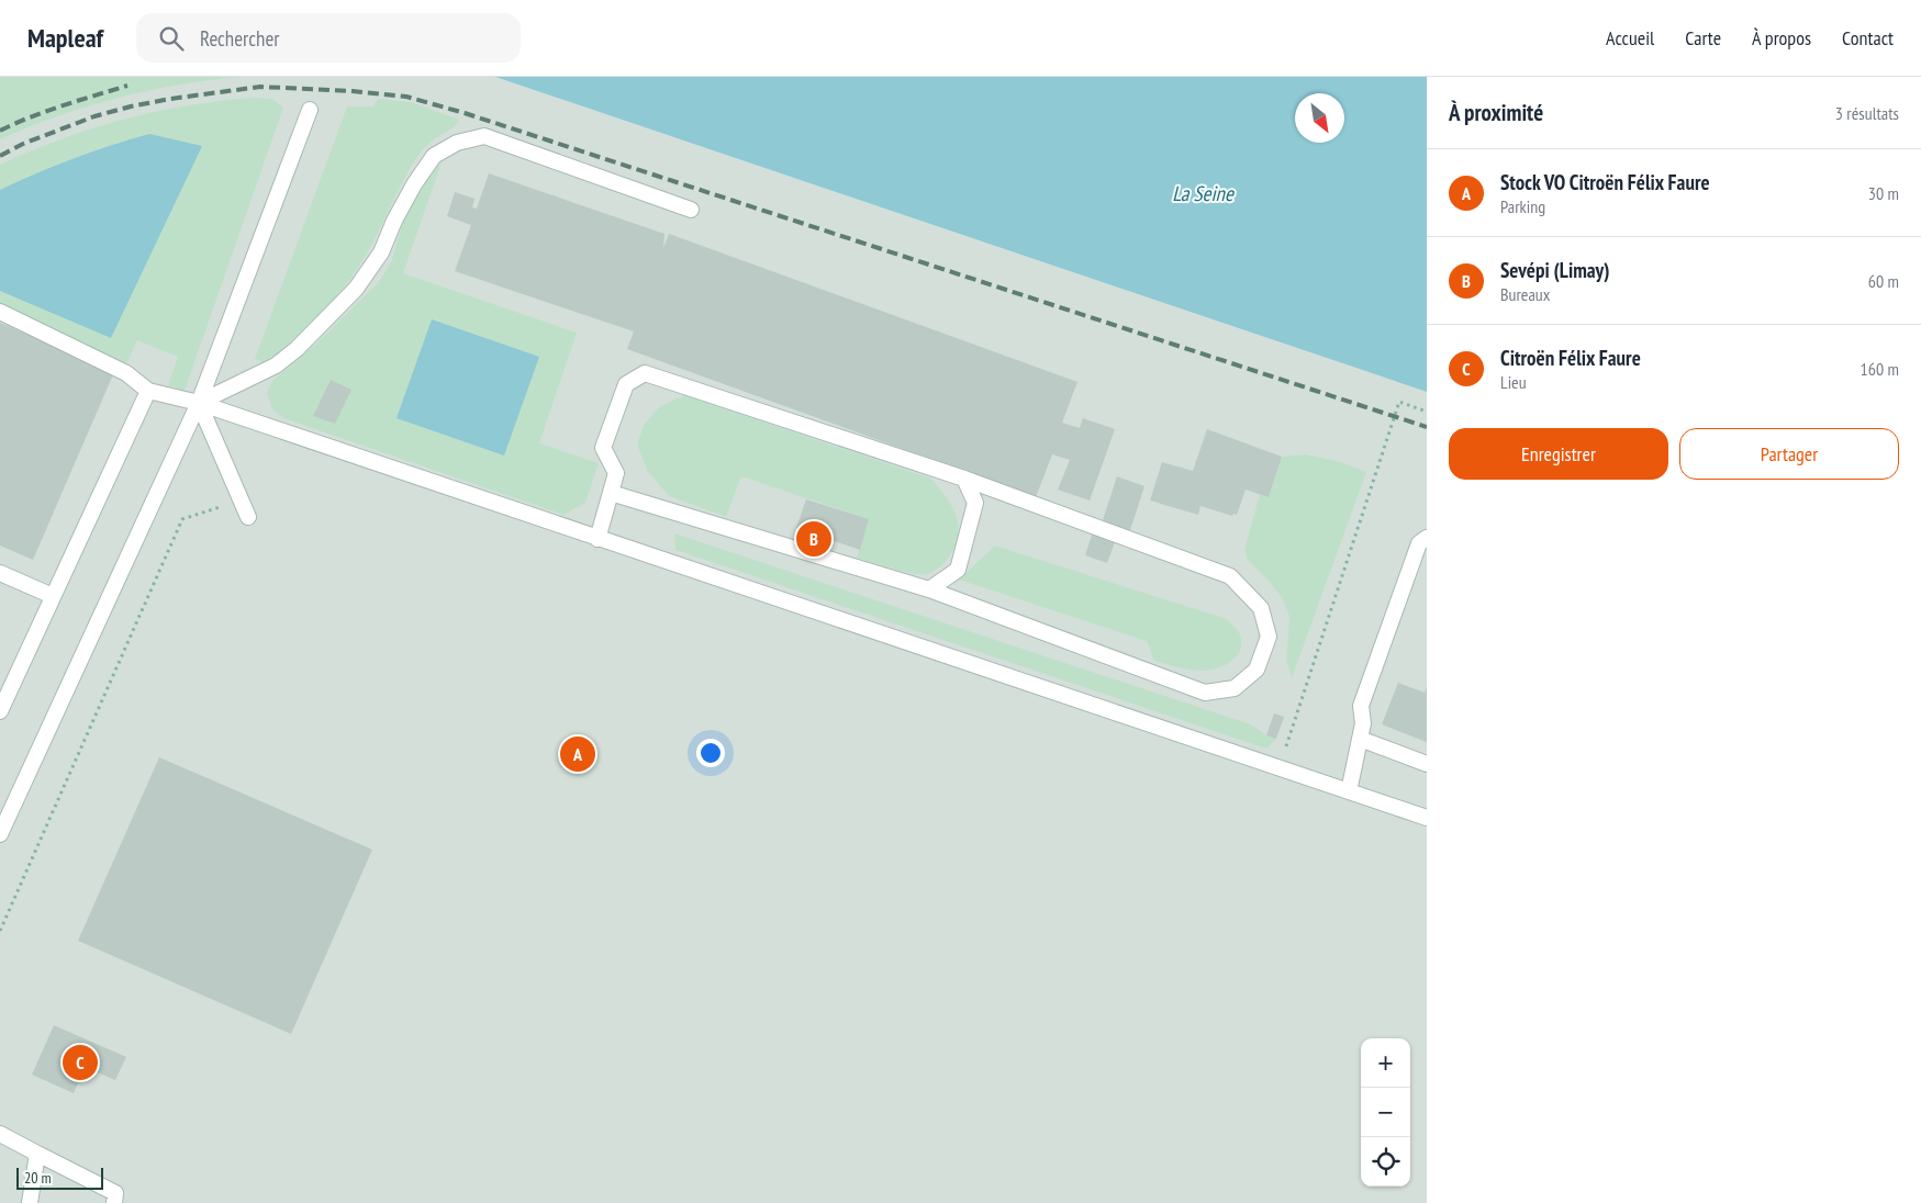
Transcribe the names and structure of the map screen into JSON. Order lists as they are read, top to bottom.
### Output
{
  "water": ["La Seine"],
  "scale_bar": "20 m",
  "north": "bottom right",
  "page": {
    "header": "Mapleaf",
    "search": "Rechercher",
    "nav": [
      "Accueil",
      "Carte",
      "À propos",
      "Contact"
    ],
    "heading": ["À proximité", "3 résultats"],
    "list": [
      {
        "mark": "A",
        "name": "Stock VO Citroën Félix Faure",
        "note": "Parking",
        "value": "30 m"
      },
      {
        "mark": "B",
        "name": "Sevépi (Limay)",
        "note": "Bureaux",
        "value": "60 m"
      },
      {
        "mark": "C",
        "name": "Citroën Félix Faure",
        "note": "Lieu",
        "value": "160 m"
      }
    ],
    "buttons": ["Enregistrer", "Partager"],
    "pins": ["B", "A", "C"],
    "map_buttons": ["+", "−"],
    "scale": "20 m"
  }
}
